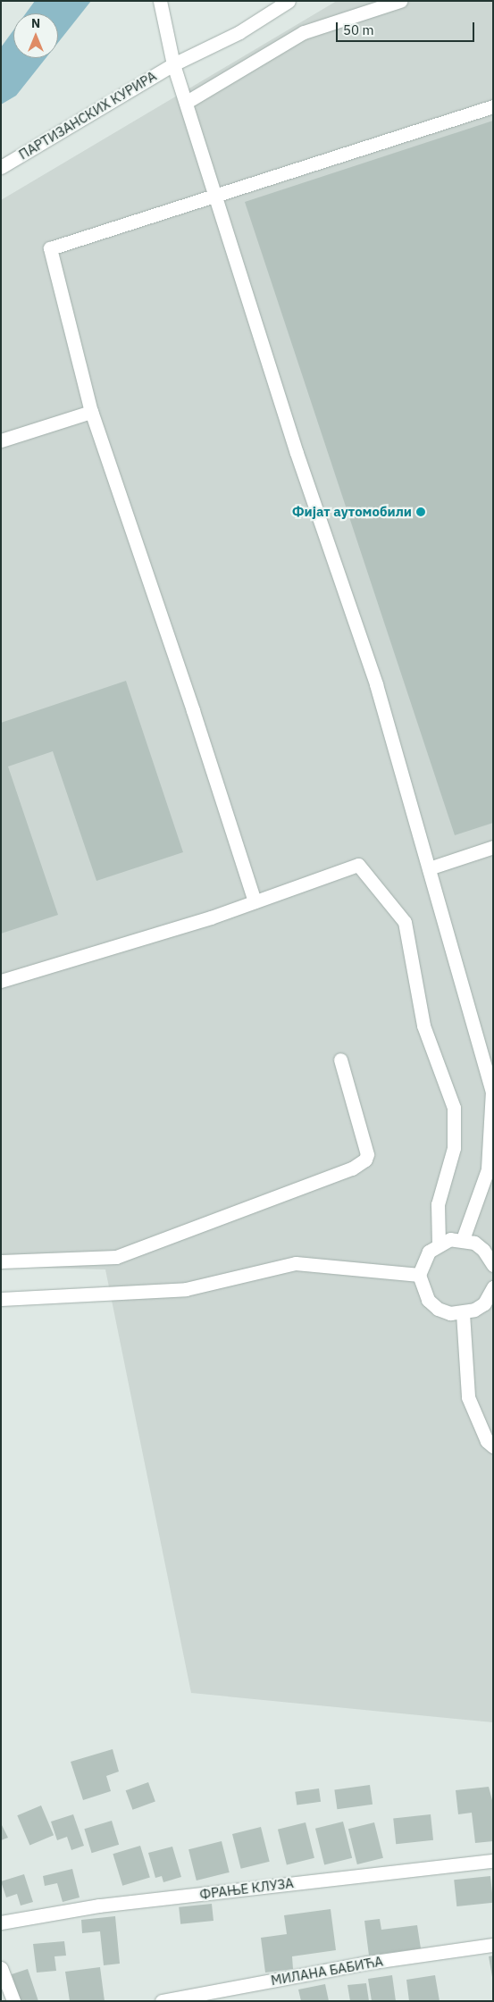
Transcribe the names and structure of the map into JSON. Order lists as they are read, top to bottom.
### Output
{
  "streets": {
    "street": ["ПАРТИЗАНСКИХ КУРИРА", "ФРАЊЕ КЛУЗА", "МИЛАНА БАБИЋА"]
  },
  "places": ["Фијат аутомобили"],
  "scale_bar": "50 m",
  "north": "top"
}
